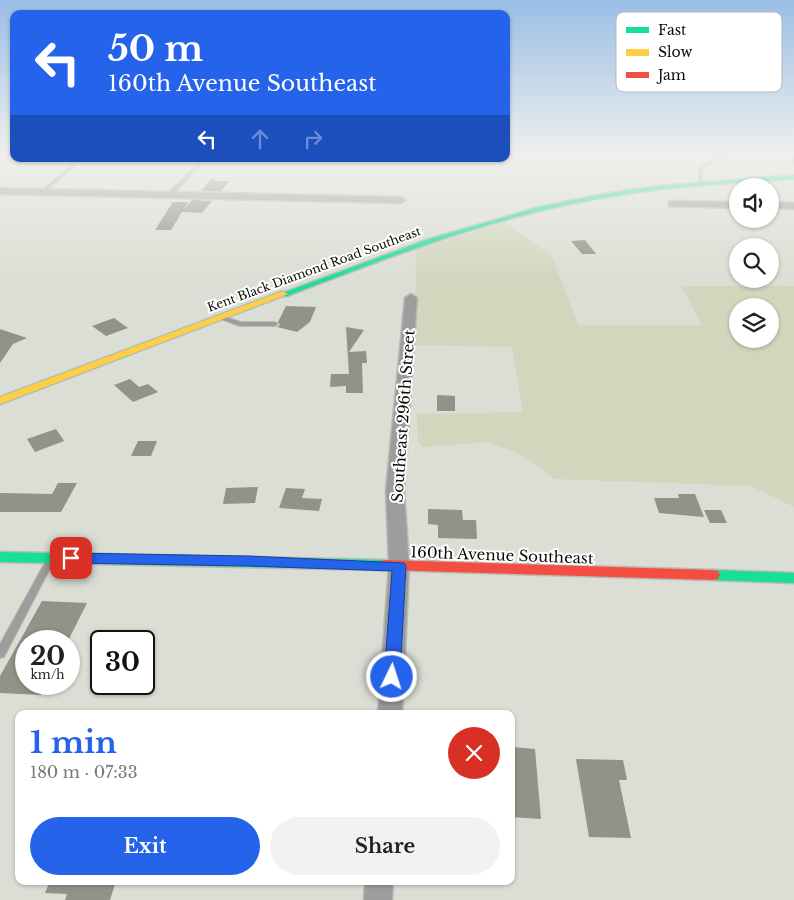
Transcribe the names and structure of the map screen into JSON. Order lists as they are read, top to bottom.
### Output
{
  "streets": {
    "street": ["Kent Black Diamond Road Southeast", "Southeast 296th Street", "160th Avenue Southeast"]
  },
  "crossings": [
    ["Southeast 296th Street", "160th Avenue Southeast"]
  ],
  "legend": ["Fast", "Slow", "Jam"],
  "page": {
    "turn": ["50 m", "160th Avenue Southeast"],
    "speed": "20 km/h",
    "limit": "30",
    "heading": ["1 min", "180 m · 07:33"],
    "buttons": ["Exit", "Share"]
  }
}
